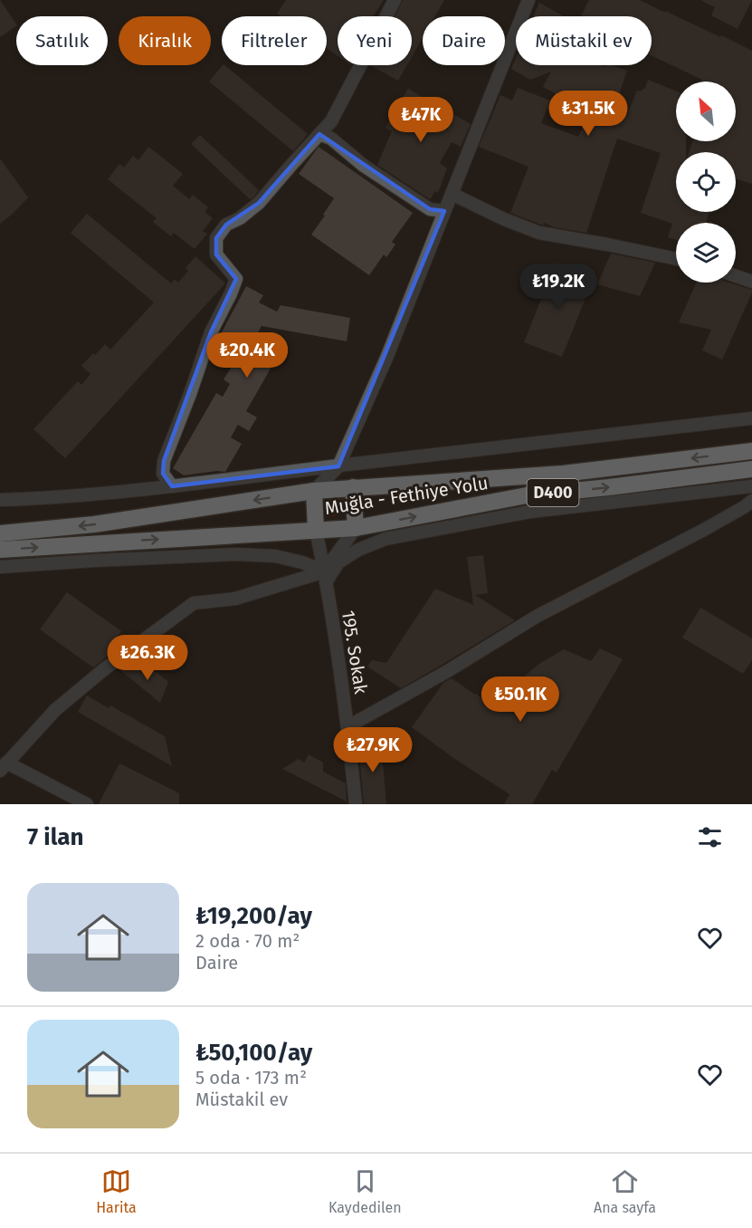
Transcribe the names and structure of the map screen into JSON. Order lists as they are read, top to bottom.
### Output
{
  "streets": {
    "highway": ["D400", "Muğla - Fethiye Yolu"],
    "street": ["195. Sokak"]
  },
  "crossings": [
    ["Muğla - Fethiye Yolu", "195. Sokak"]
  ],
  "north": "top left",
  "page": {
    "chip": [
      "Satılık",
      "Kiralık",
      "Filtreler",
      "Yeni",
      "Daire",
      "Müstakil ev"
    ],
    "price": [
      "₺31.5K",
      "₺47K",
      "₺19.2K",
      "₺20.4K",
      "₺26.3K",
      "₺50.1K",
      "₺27.9K"
    ],
    "heading": "7 ilan",
    "list": [
      {
        "name": "₺19,200/ay",
        "note": "2 oda · 70 m² · Daire"
      },
      {
        "name": "₺50,100/ay",
        "note": "5 oda · 173 m² · Müstakil ev"
      }
    ],
    "tabs": ["Harita", "Kaydedilen", "Ana sayfa"]
  }
}
